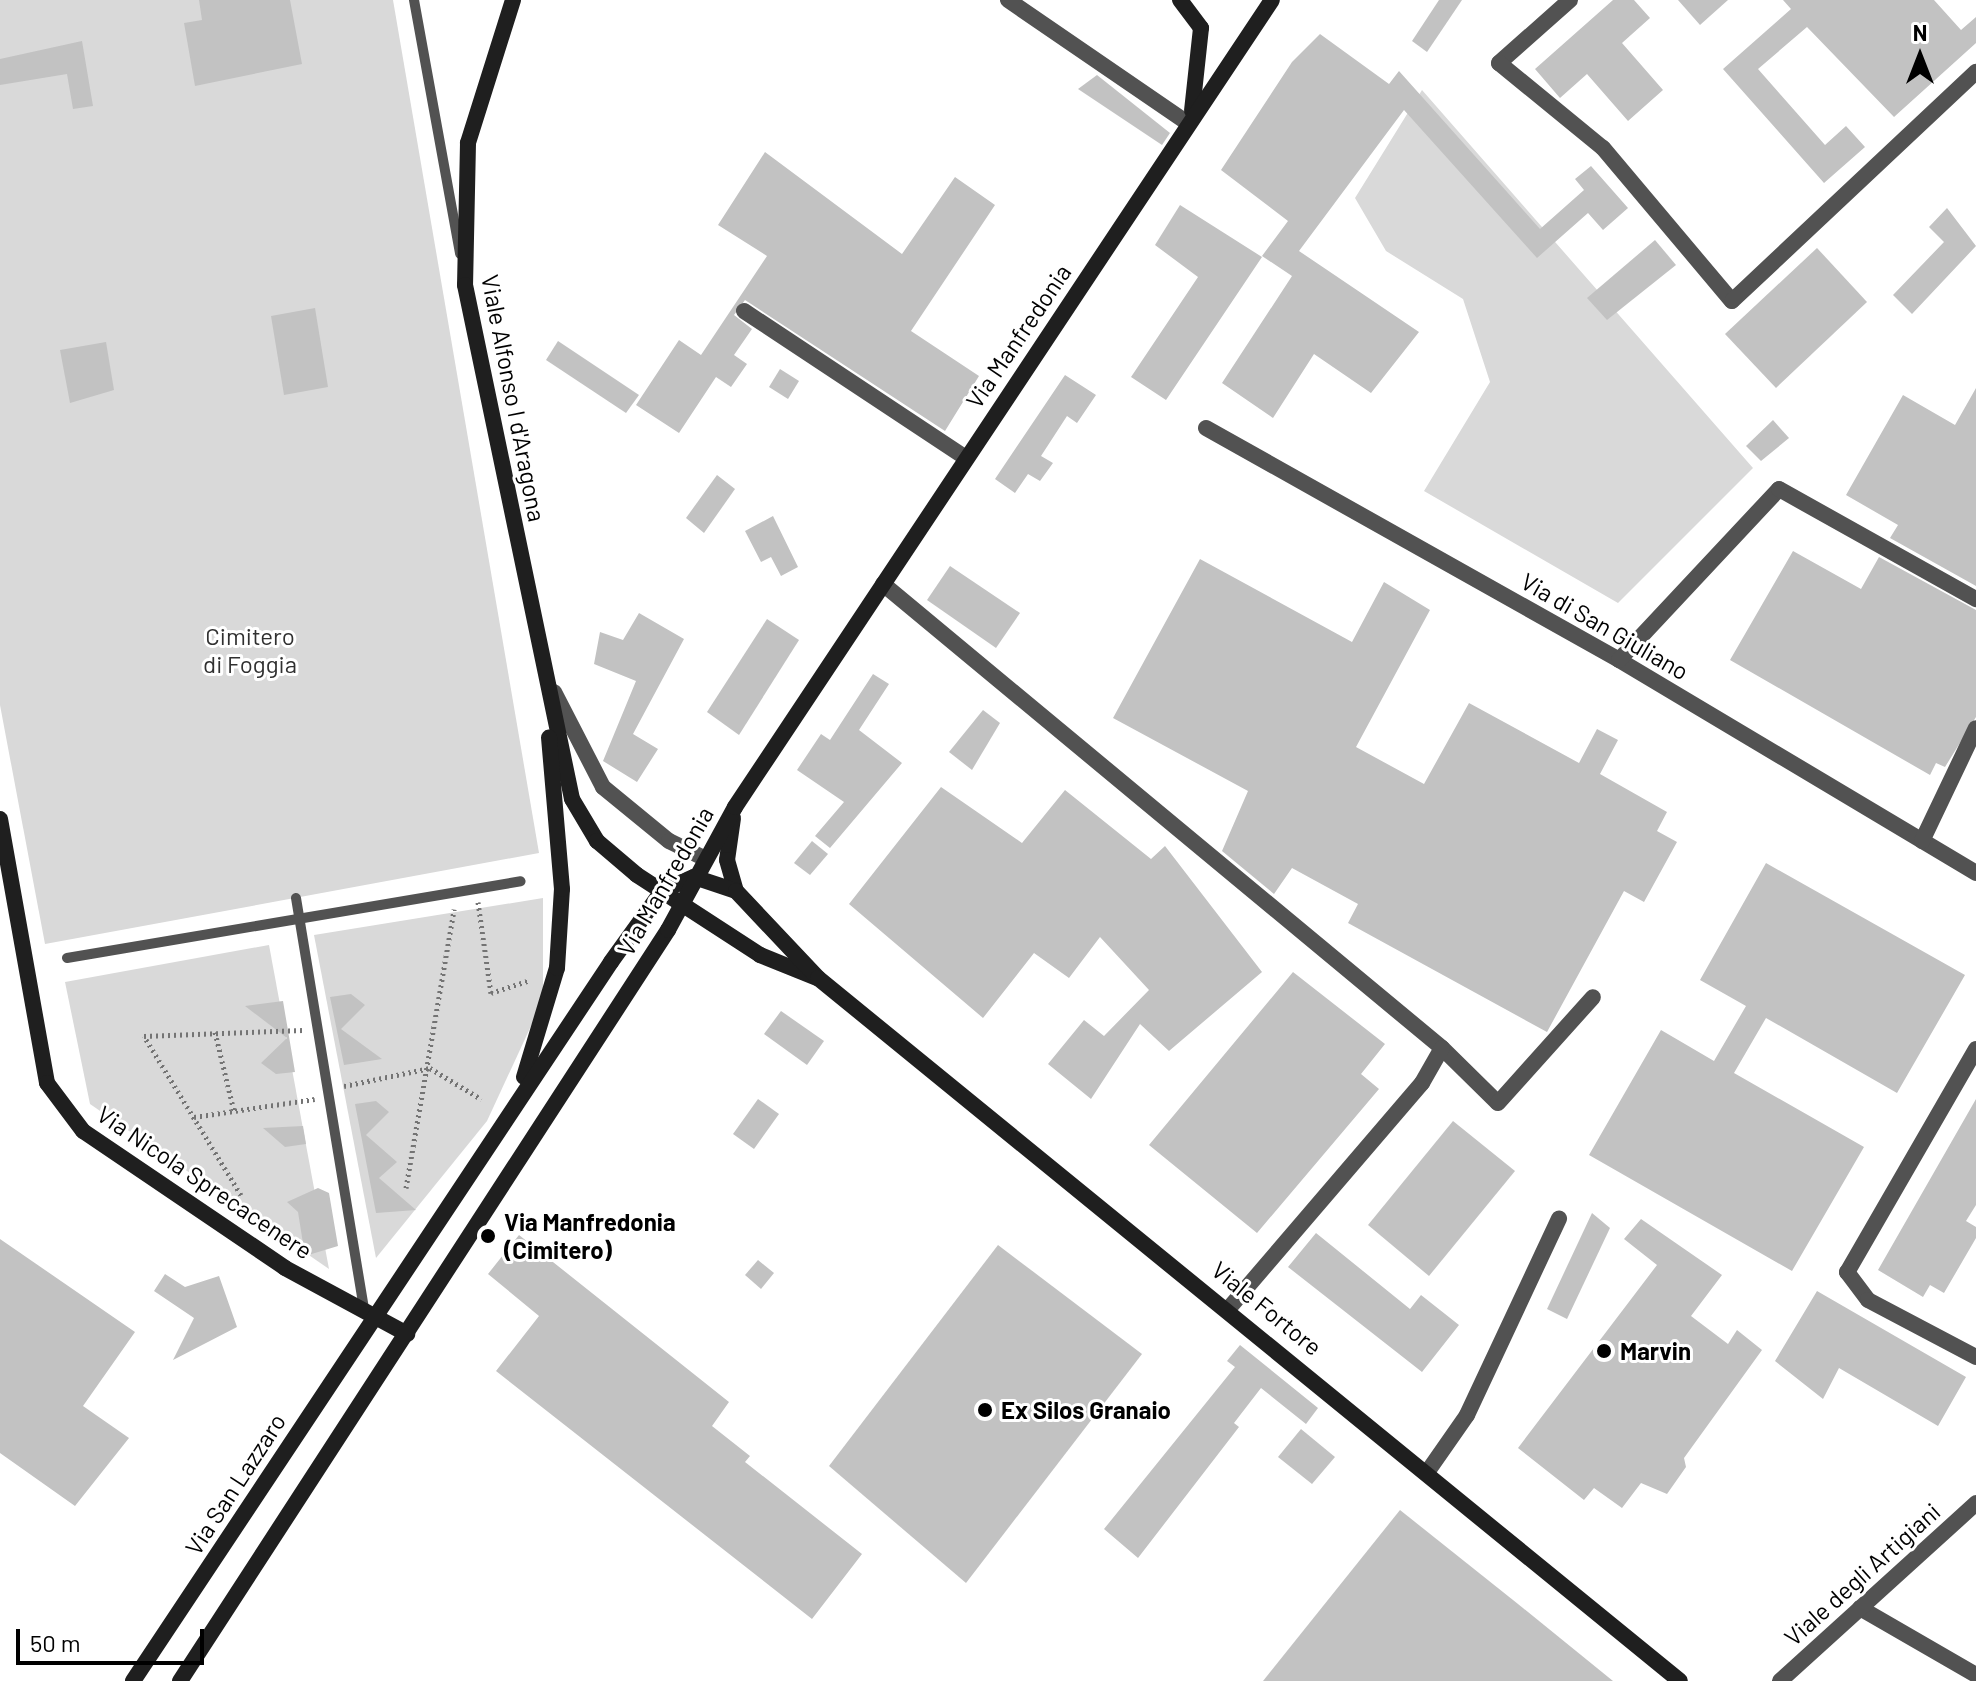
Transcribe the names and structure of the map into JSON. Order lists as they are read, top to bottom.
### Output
{
  "streets": {
    "main road": [
      "Via Manfredonia",
      "Viale Alfonso I d'Aragona",
      "Via Nicola Sprecacenere",
      "Viale Fortore",
      "Via San Lazzaro"
    ],
    "street": ["Via di San Giuliano", "Viale degli Artigiani"]
  },
  "crossings": [
    ["Via Manfredonia", "Viale Alfonso I d'Aragona"],
    ["Via Manfredonia", "Via Nicola Sprecacenere"],
    ["Via Manfredonia", "Viale Fortore"],
    ["Via Manfredonia", "Via San Lazzaro"],
    ["Viale Alfonso I d'Aragona", "Viale Fortore"],
    ["Via Nicola Sprecacenere", "Via San Lazzaro"]
  ],
  "parks": ["Cimitero di Foggia"],
  "places": ["Via Manfredonia (Cimitero)", "Marvin", "Ex Silos Granaio"],
  "scale_bar": "50 m",
  "north": "top"
}
